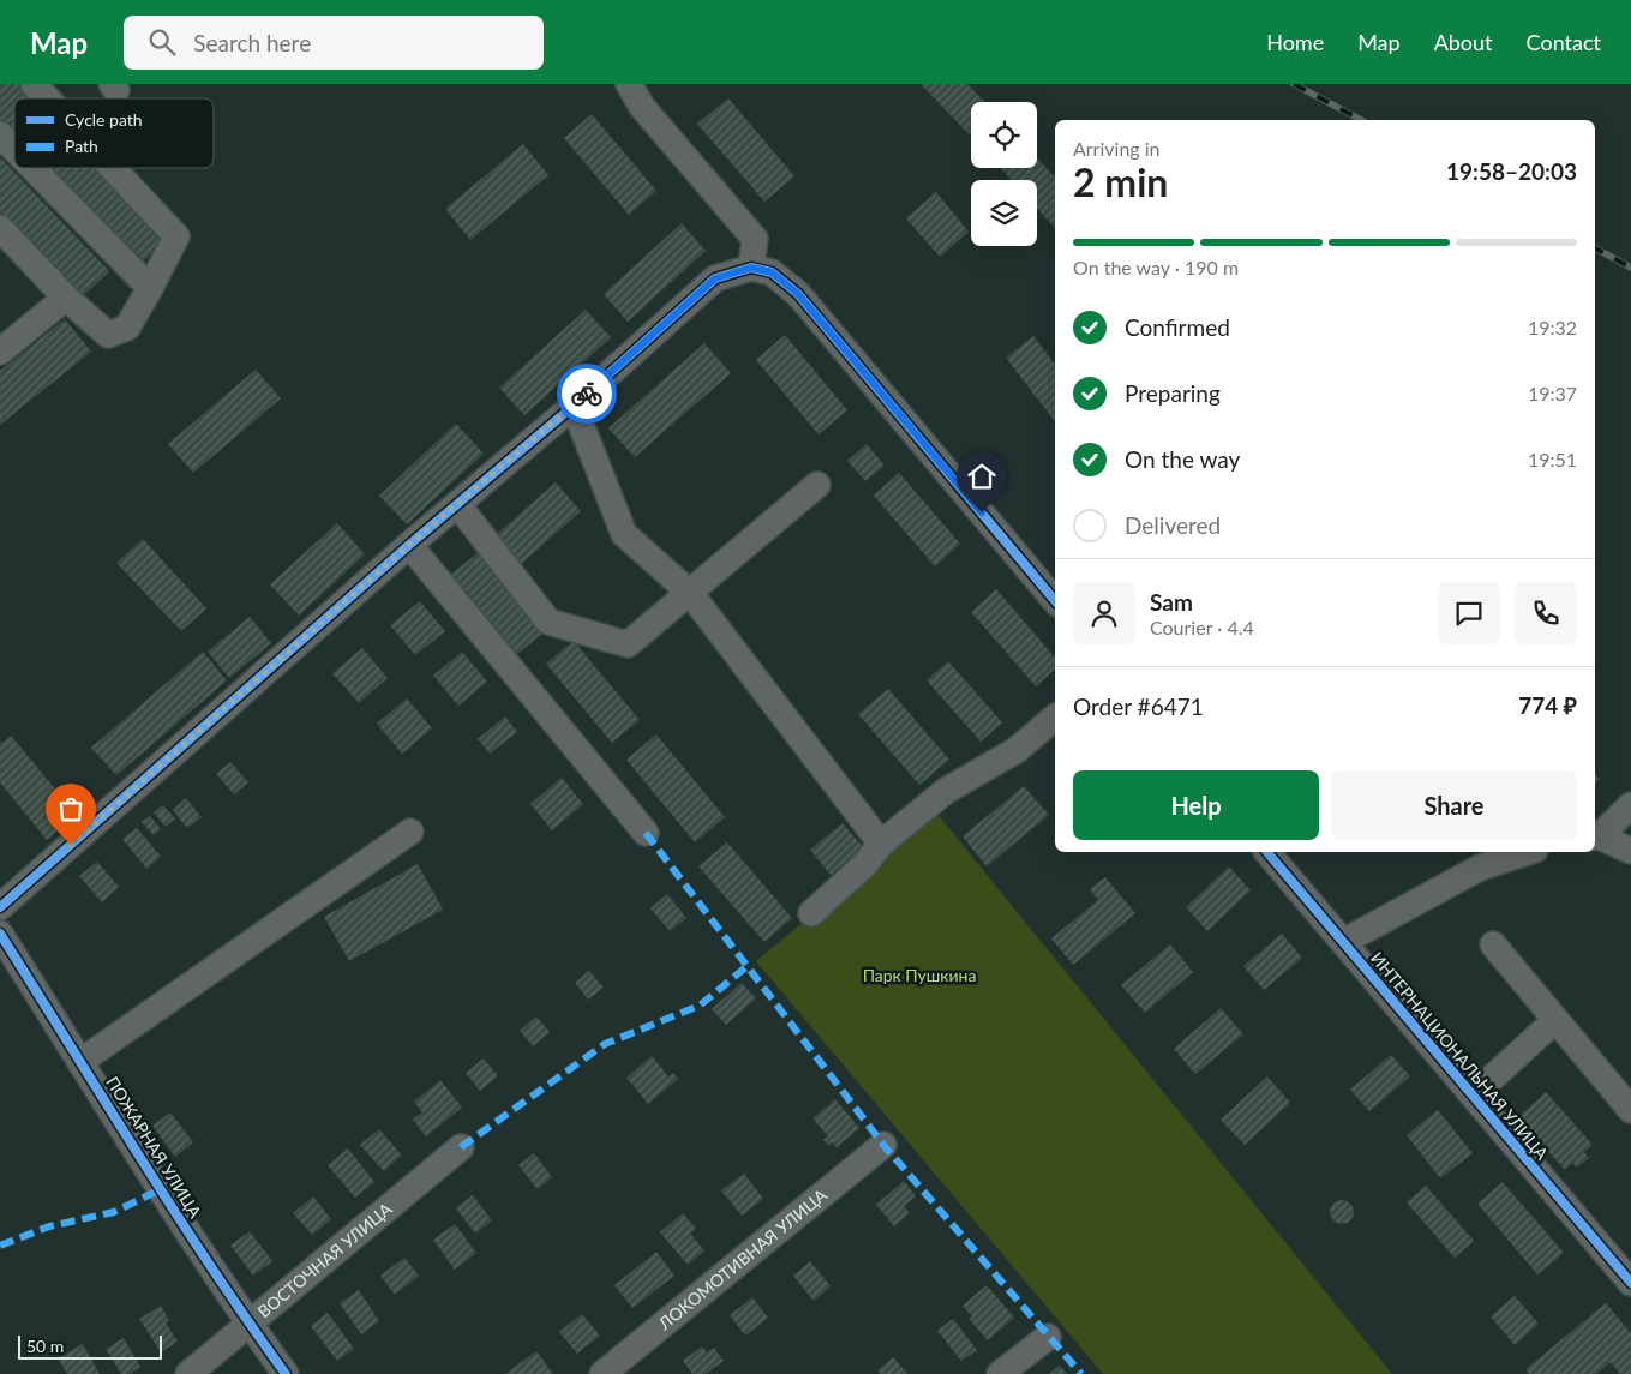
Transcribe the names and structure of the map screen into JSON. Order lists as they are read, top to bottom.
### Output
{
  "streets": {
    "street": [
      "ИНТЕРНАЦИОНАЛЬНАЯ УЛИЦА",
      "ПОЖАРНАЯ УЛИЦА",
      "ЛОКОМОТИВНАЯ УЛИЦА",
      "ВОСТОЧНАЯ УЛИЦА"
    ]
  },
  "crossings": [
    ["ПОЖАРНАЯ УЛИЦА", "ВОСТОЧНАЯ УЛИЦА"]
  ],
  "parks": ["Парк Пушкина"],
  "legend": ["Cycle path", "Path"],
  "scale_bar": "50 m",
  "page": {
    "header": "Map",
    "search": "Search here",
    "nav": [
      "Home",
      "Map",
      "About",
      "Contact"
    ],
    "heading": ["2 min", "Arriving in", "19:58–20:03"],
    "panel": [
      "Sam",
      "Courier · 4.4",
      "Order #6471",
      "774 ₽"
    ],
    "bar": "On the way · 190 m",
    "list": [
      ["Confirmed", "19:32"],
      ["Preparing", "19:37"],
      ["On the way", "19:51"],
      "Delivered"
    ],
    "buttons": ["Help", "Share"],
    "scale": "50 m"
  }
}
